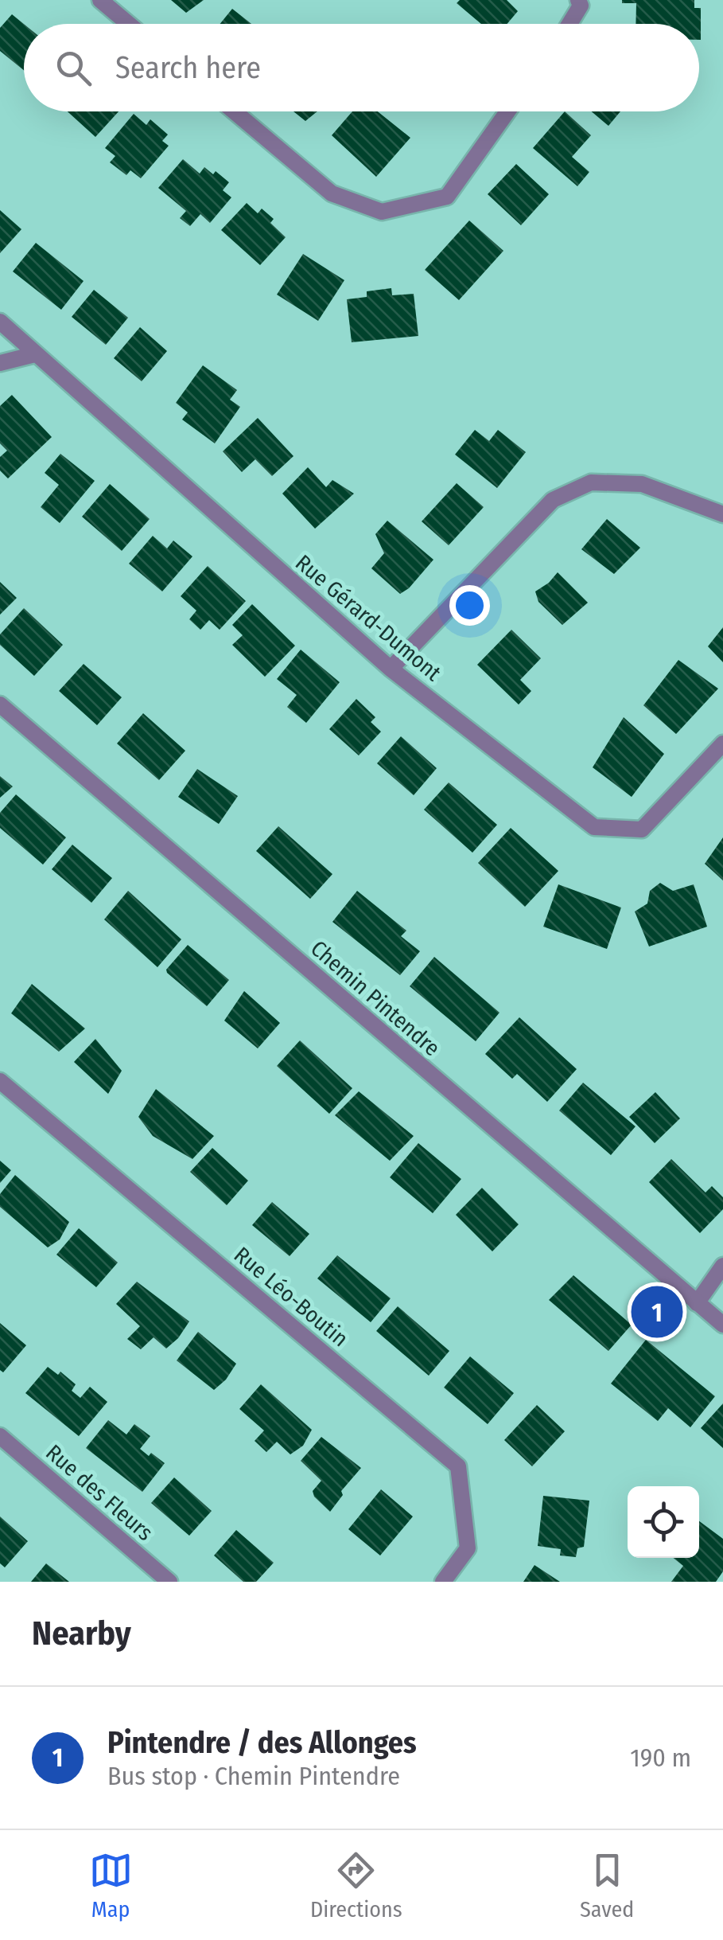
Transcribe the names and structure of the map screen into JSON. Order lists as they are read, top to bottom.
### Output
{
  "streets": {
    "street": [
      "Rue Gérard-Dumont",
      "Chemin Pintendre",
      "Rue Léo-Boutin",
      "Rue des Fleurs"
    ]
  },
  "page": {
    "search": "Search here",
    "pins": "1",
    "heading": "Nearby",
    "list": [
      {
        "mark": "1",
        "name": "Pintendre / des Allonges",
        "note": "Bus stop · Chemin Pintendre",
        "value": "190 m"
      }
    ],
    "nav": ["Map", "Directions", "Saved"]
  }
}
